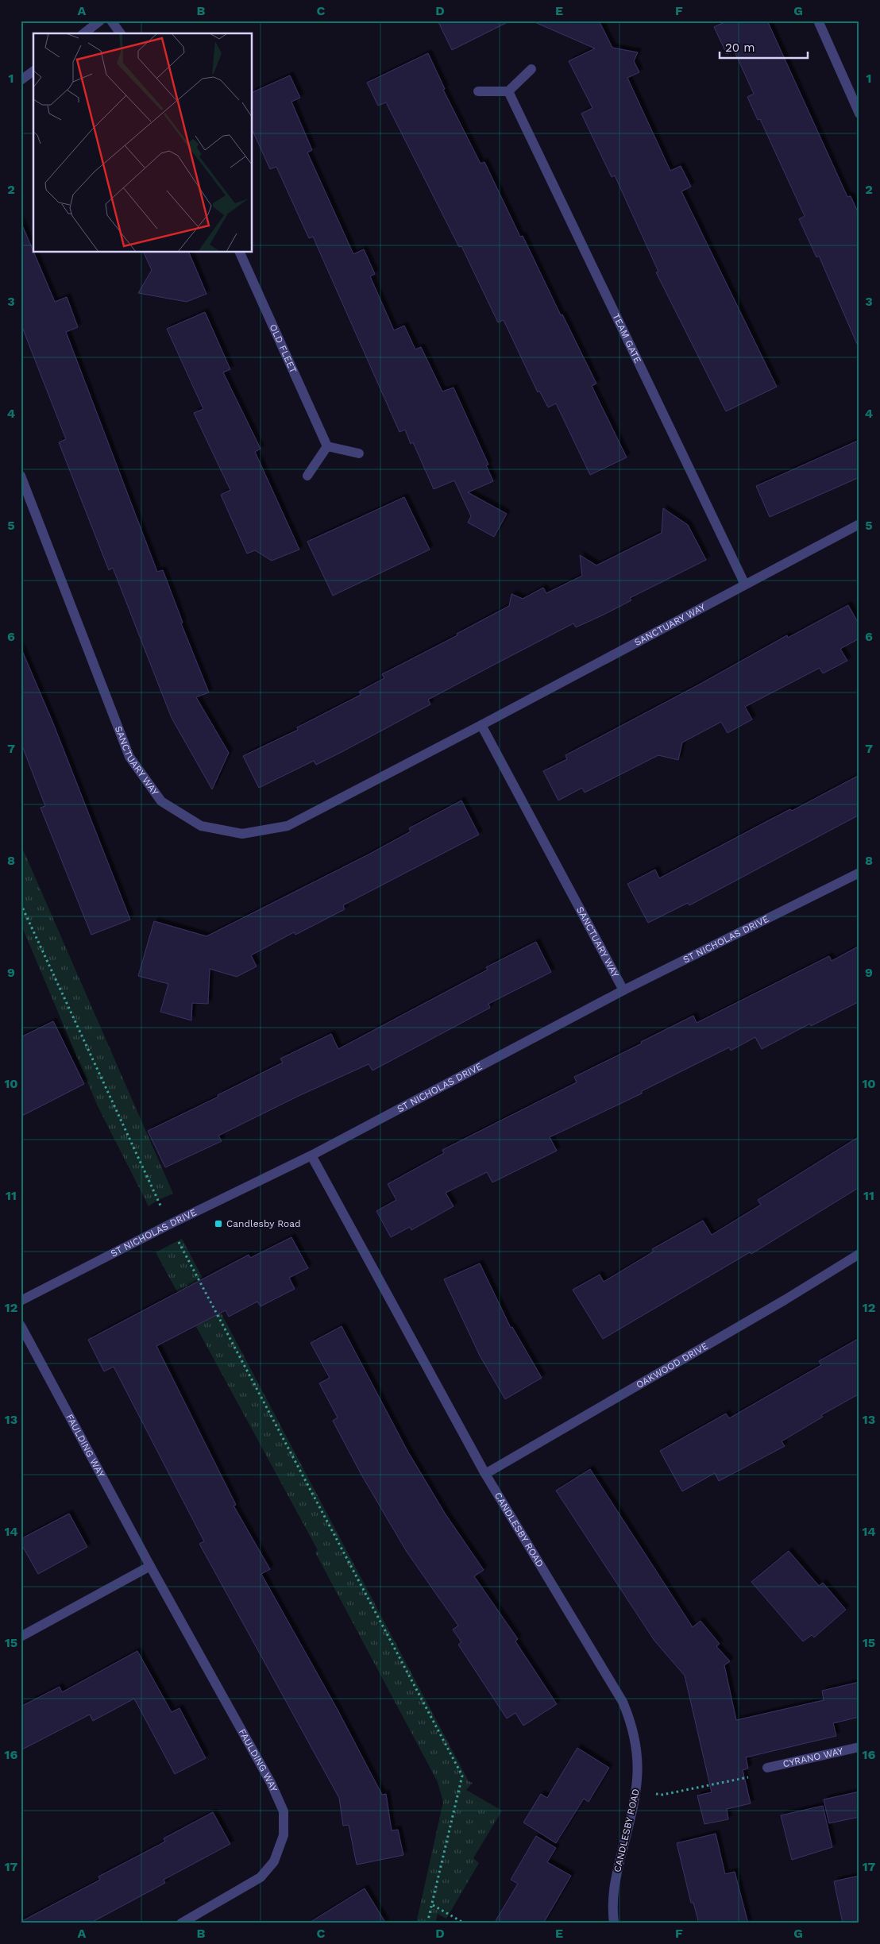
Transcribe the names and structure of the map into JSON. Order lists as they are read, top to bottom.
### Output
{
  "streets": {
    "street": [
      "TEAM GATE",
      "OLD FLEET",
      "SANCTUARY WAY",
      "ST NICHOLAS DRIVE",
      "OAKWOOD DRIVE",
      "FAULDING WAY",
      "CANDLESBY ROAD",
      "CYRANO WAY"
    ]
  },
  "crossings": [
    ["TEAM GATE", "SANCTUARY WAY"],
    ["SANCTUARY WAY", "ST NICHOLAS DRIVE"],
    ["ST NICHOLAS DRIVE", "CANDLESBY ROAD"],
    ["OAKWOOD DRIVE", "CANDLESBY ROAD"]
  ],
  "places": {
    "transit": ["Candlesby Road"]
  },
  "scale_bar": "20 m",
  "grid": {
    "columns": [
      "A",
      "B",
      "C",
      "D",
      "E",
      "F",
      "G"
    ],
    "rows": [
      "1",
      "2",
      "3",
      "4",
      "5",
      "6",
      "7",
      "8",
      "9",
      "10",
      "11",
      "12",
      "13",
      "14",
      "15",
      "16",
      "17"
    ]
  }
}
